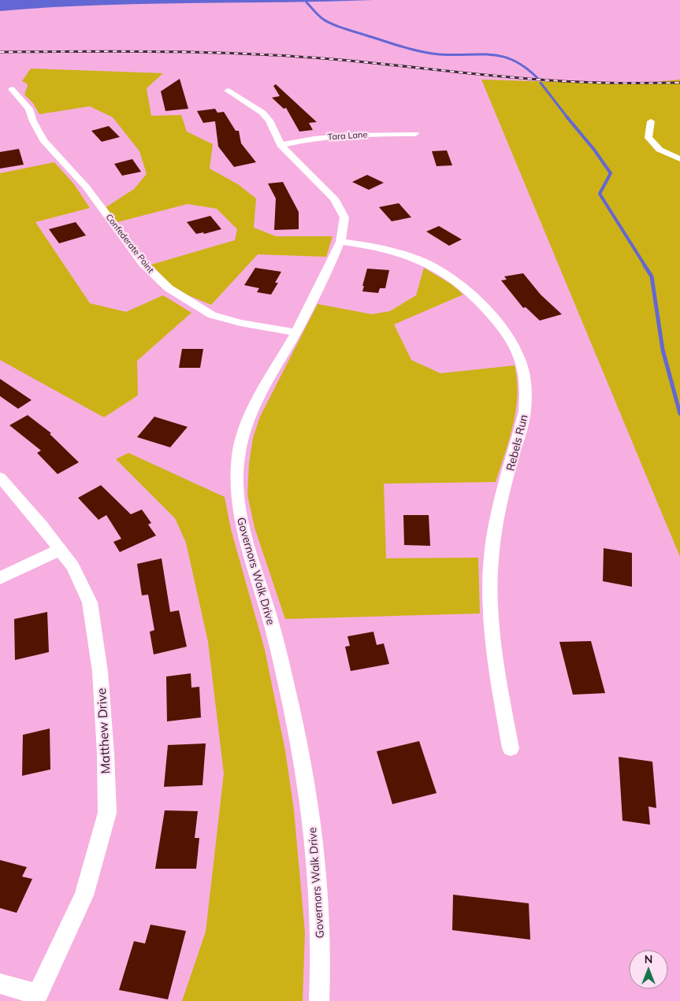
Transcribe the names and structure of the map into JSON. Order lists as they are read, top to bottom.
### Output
{
  "streets": {
    "street": [
      "Tara Lane",
      "Confederate Point",
      "Rebels Run",
      "Governors Walk Drive",
      "Matthew Drive"
    ]
  },
  "crossings": [
    ["Tara Lane", "Governors Walk Drive"],
    ["Confederate Point", "Governors Walk Drive"],
    ["Rebels Run", "Governors Walk Drive"]
  ],
  "north": "top"
}
